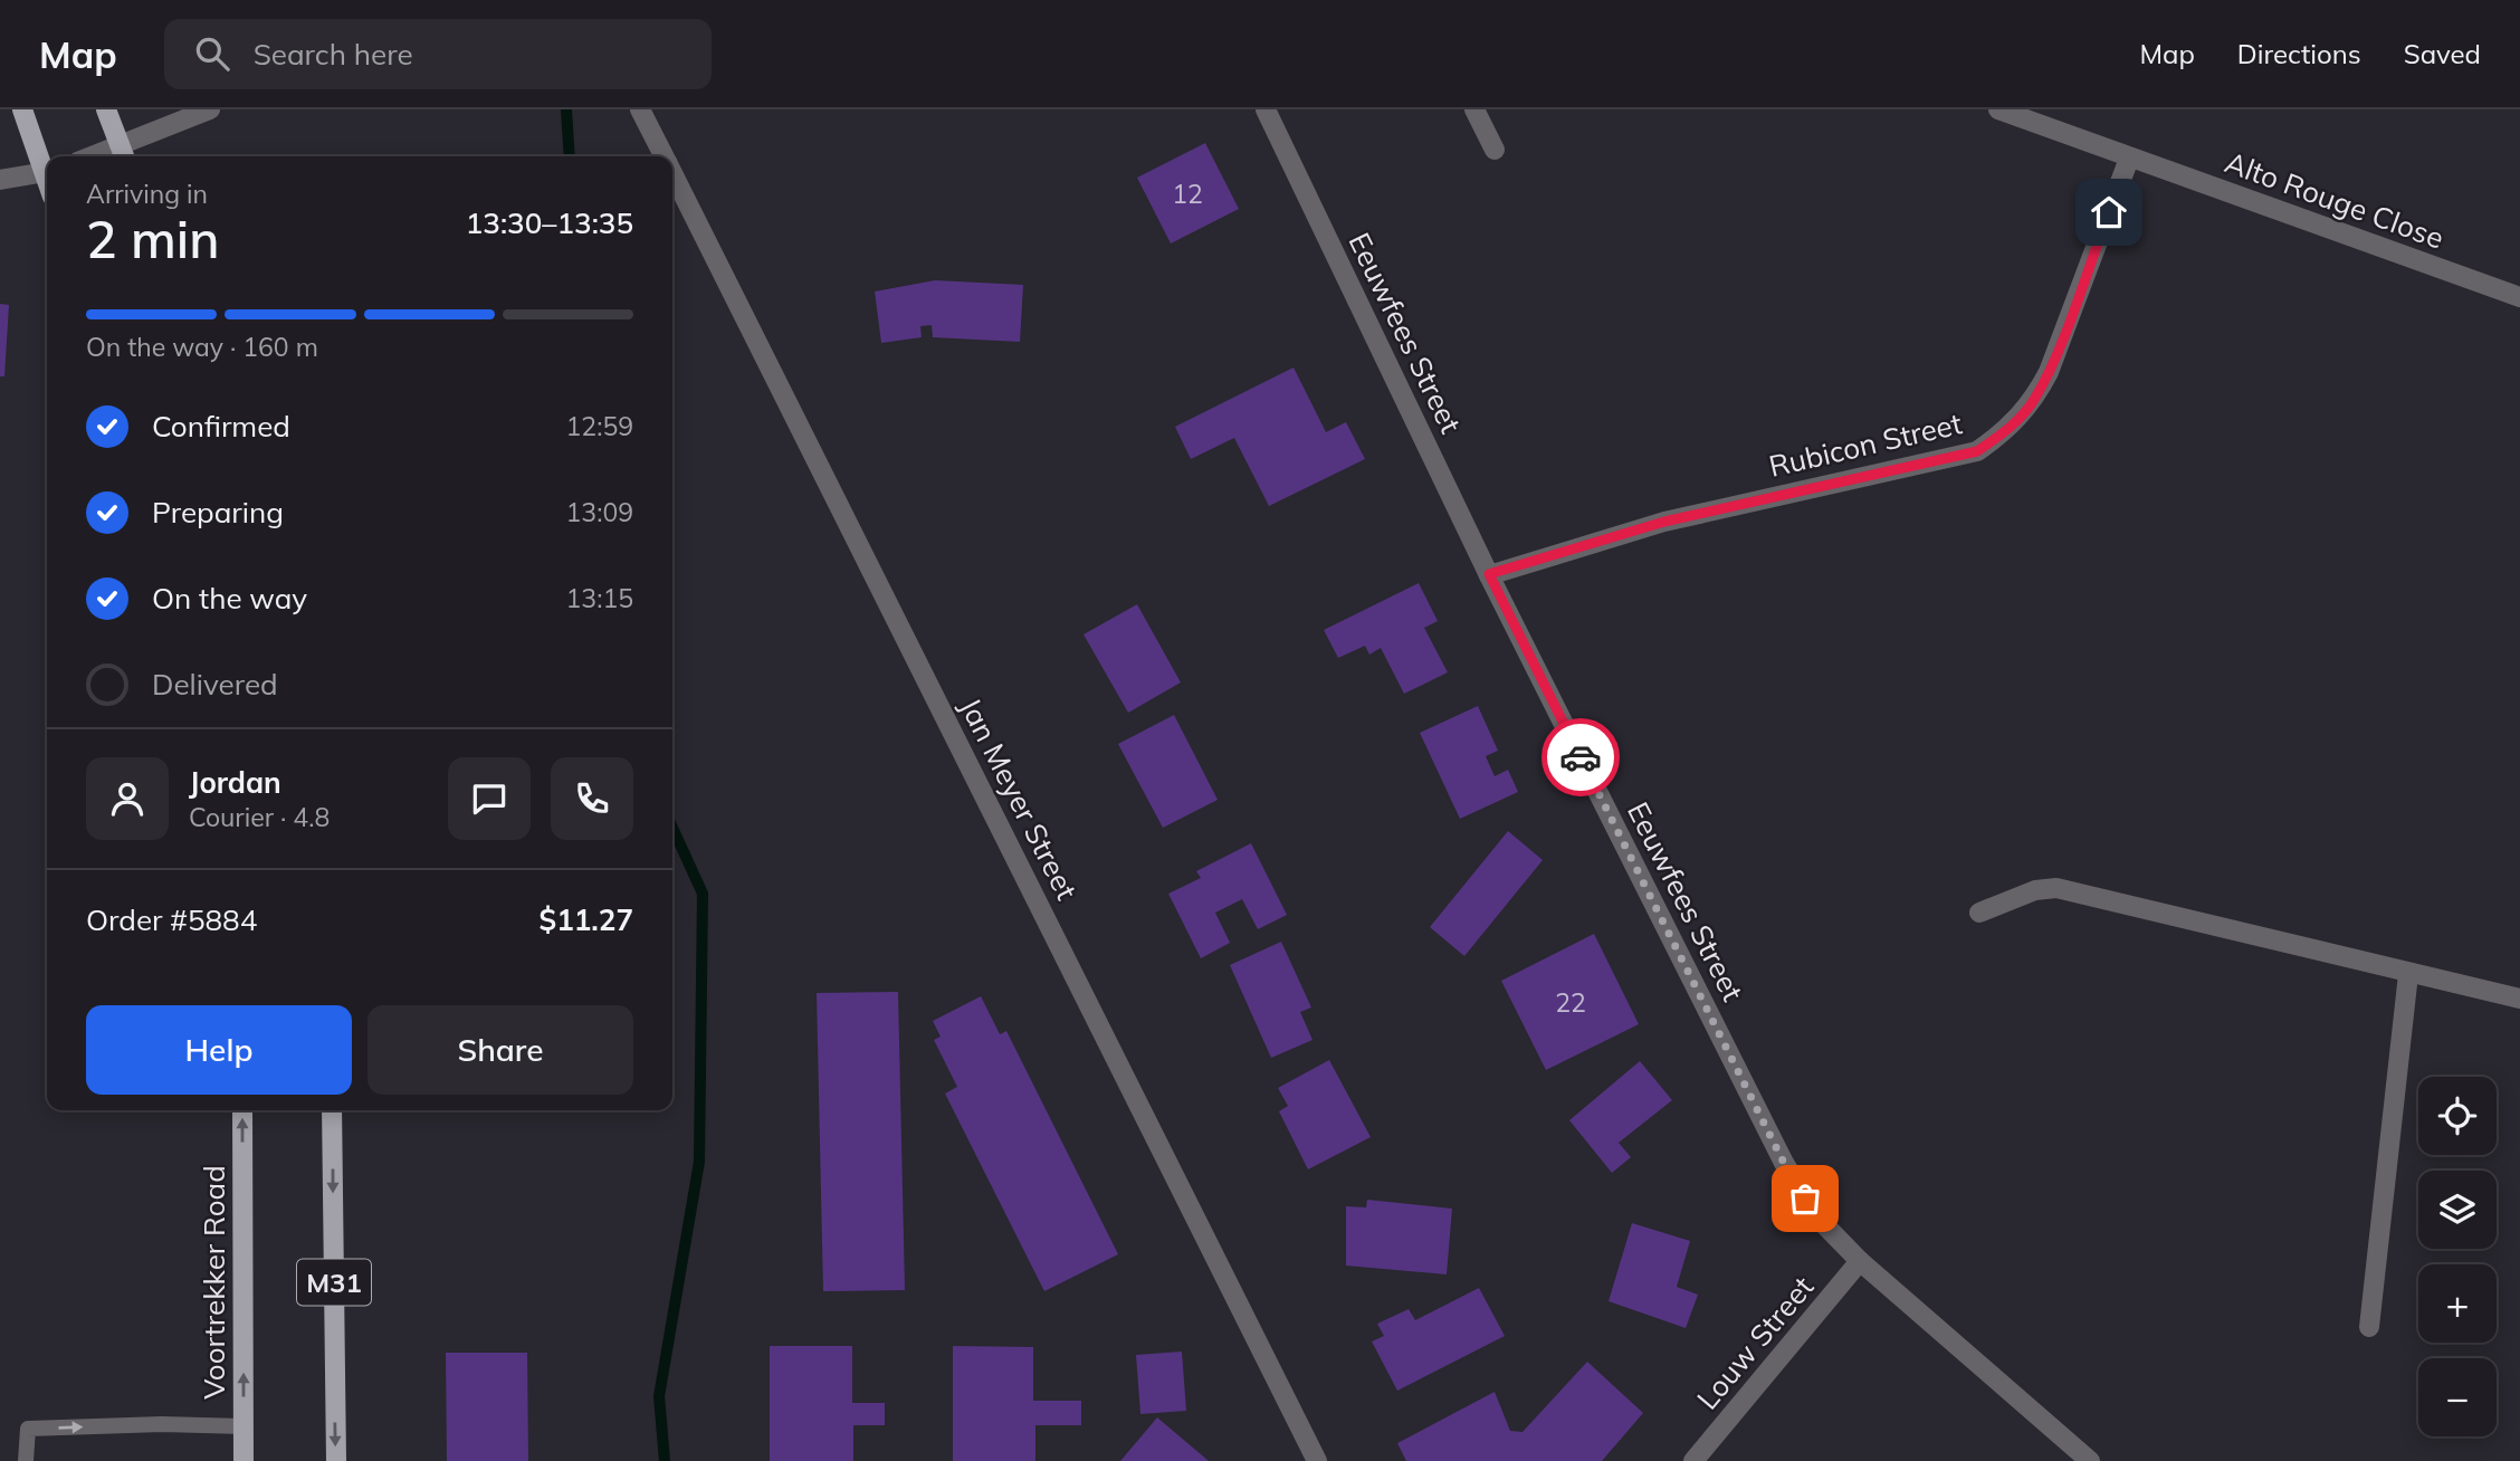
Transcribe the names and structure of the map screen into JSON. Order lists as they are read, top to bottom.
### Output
{
  "streets": {
    "main road": ["Voortrekker Road", "M31"],
    "street": [
      "Alto Rouge Close",
      "Eeuwfees Street",
      "Rubicon Street",
      "Jan Meyer Street",
      "Louw Street"
    ]
  },
  "crossings": [
    ["Alto Rouge Close", "Rubicon Street"],
    ["Eeuwfees Street", "Rubicon Street"],
    ["Eeuwfees Street", "Louw Street"]
  ],
  "house_numbers": ["12", "22"],
  "page": {
    "header": "Map",
    "search": "Search here",
    "nav": ["Map", "Directions", "Saved"],
    "heading": ["2 min", "Arriving in", "13:30–13:35"],
    "panel": [
      "Jordan",
      "Courier · 4.8",
      "Order #5884",
      "$11.27"
    ],
    "bar": "On the way · 160 m",
    "list": [
      ["Confirmed", "12:59"],
      ["Preparing", "13:09"],
      ["On the way", "13:15"],
      "Delivered"
    ],
    "buttons": ["Help", "Share"],
    "map_buttons": ["+", "−"]
  }
}
